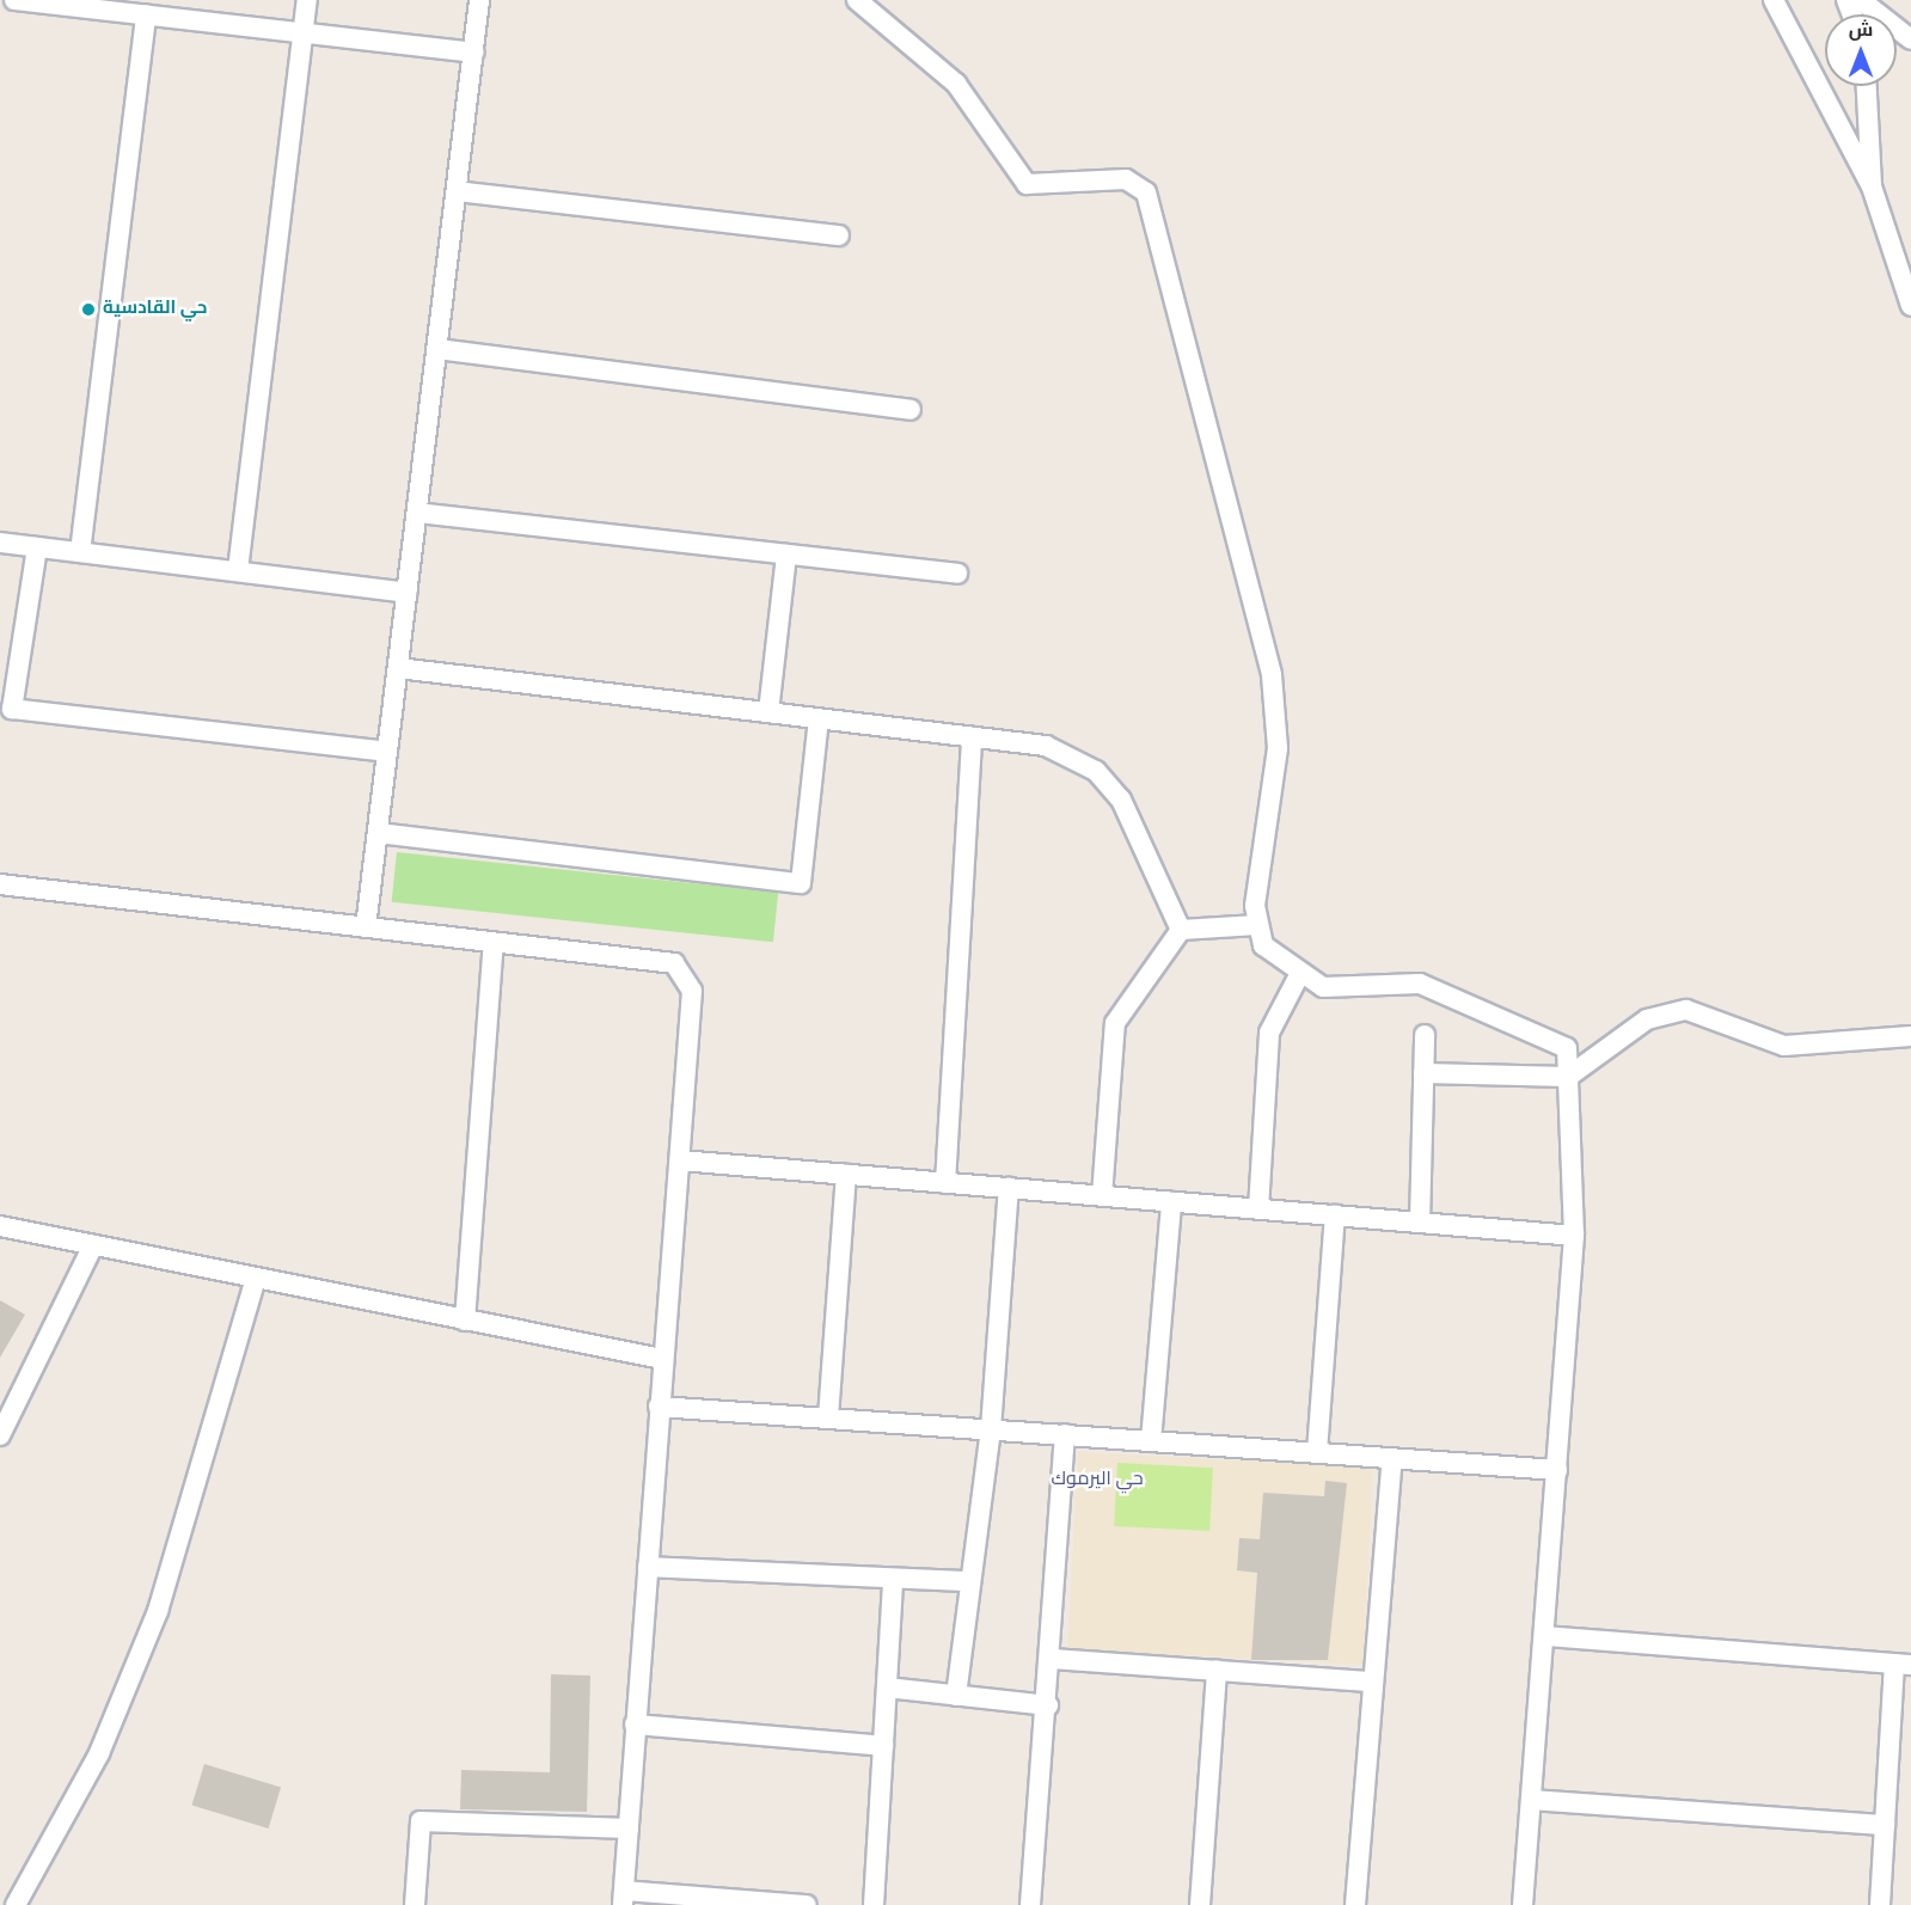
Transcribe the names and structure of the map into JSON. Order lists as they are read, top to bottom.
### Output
{
  "districts": ["حي اليرموك"],
  "places": ["حي القادسية"],
  "north": "top"
}
